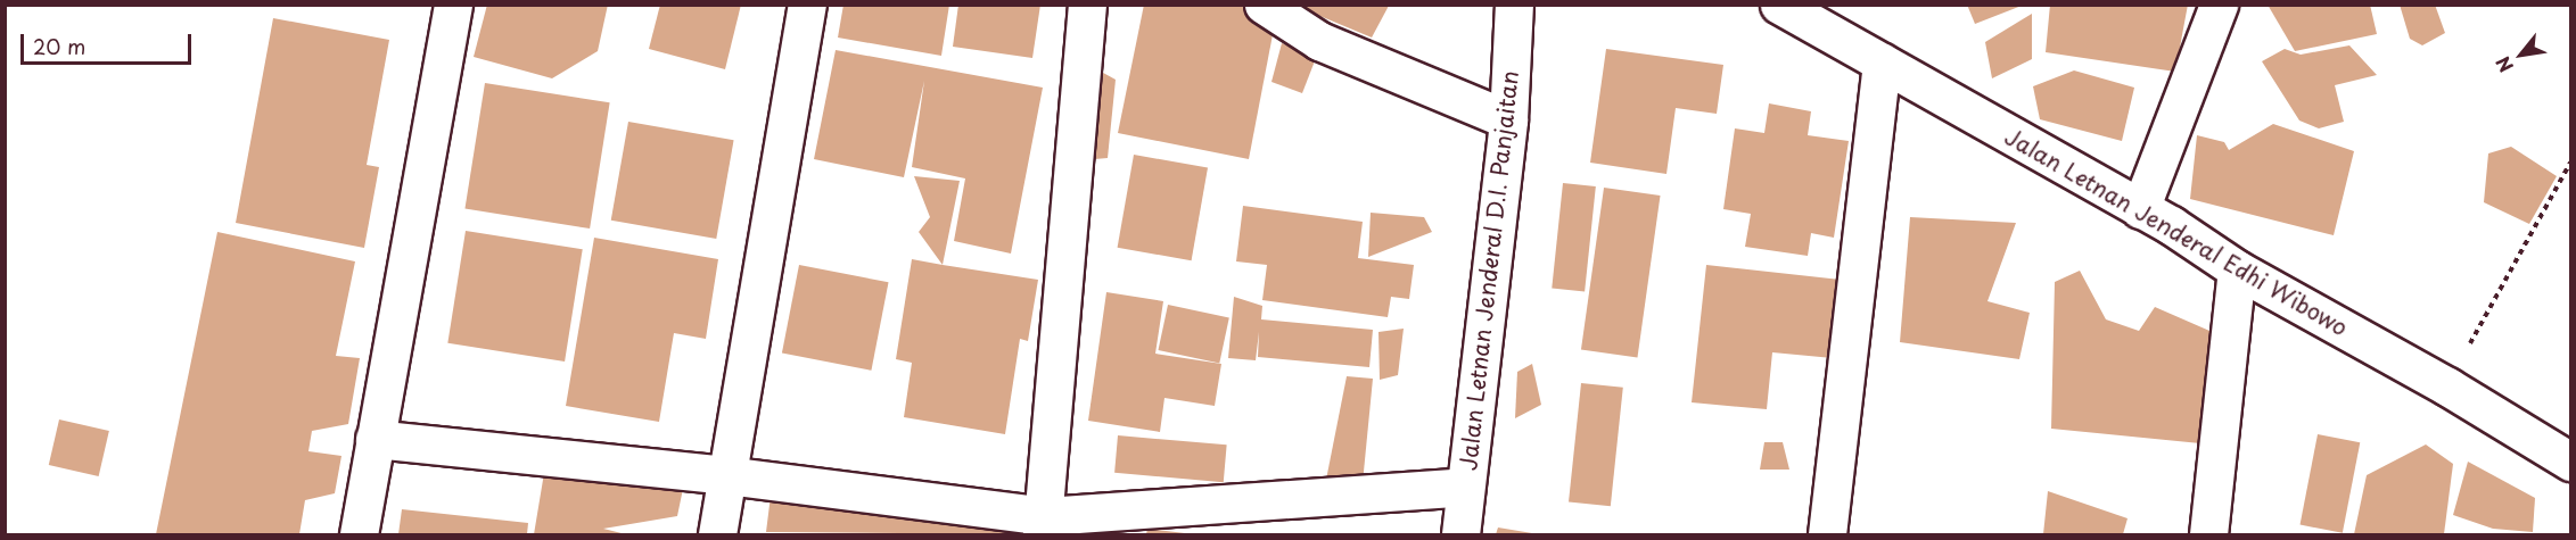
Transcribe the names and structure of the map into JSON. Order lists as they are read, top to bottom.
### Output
{
  "streets": {
    "street": ["Jalan Letnan Jenderal Edhi Wibowo", "Jalan Letnan Jenderal D.I. Panjaitan"]
  },
  "scale_bar": "20 m",
  "north": "bottom left"
}
